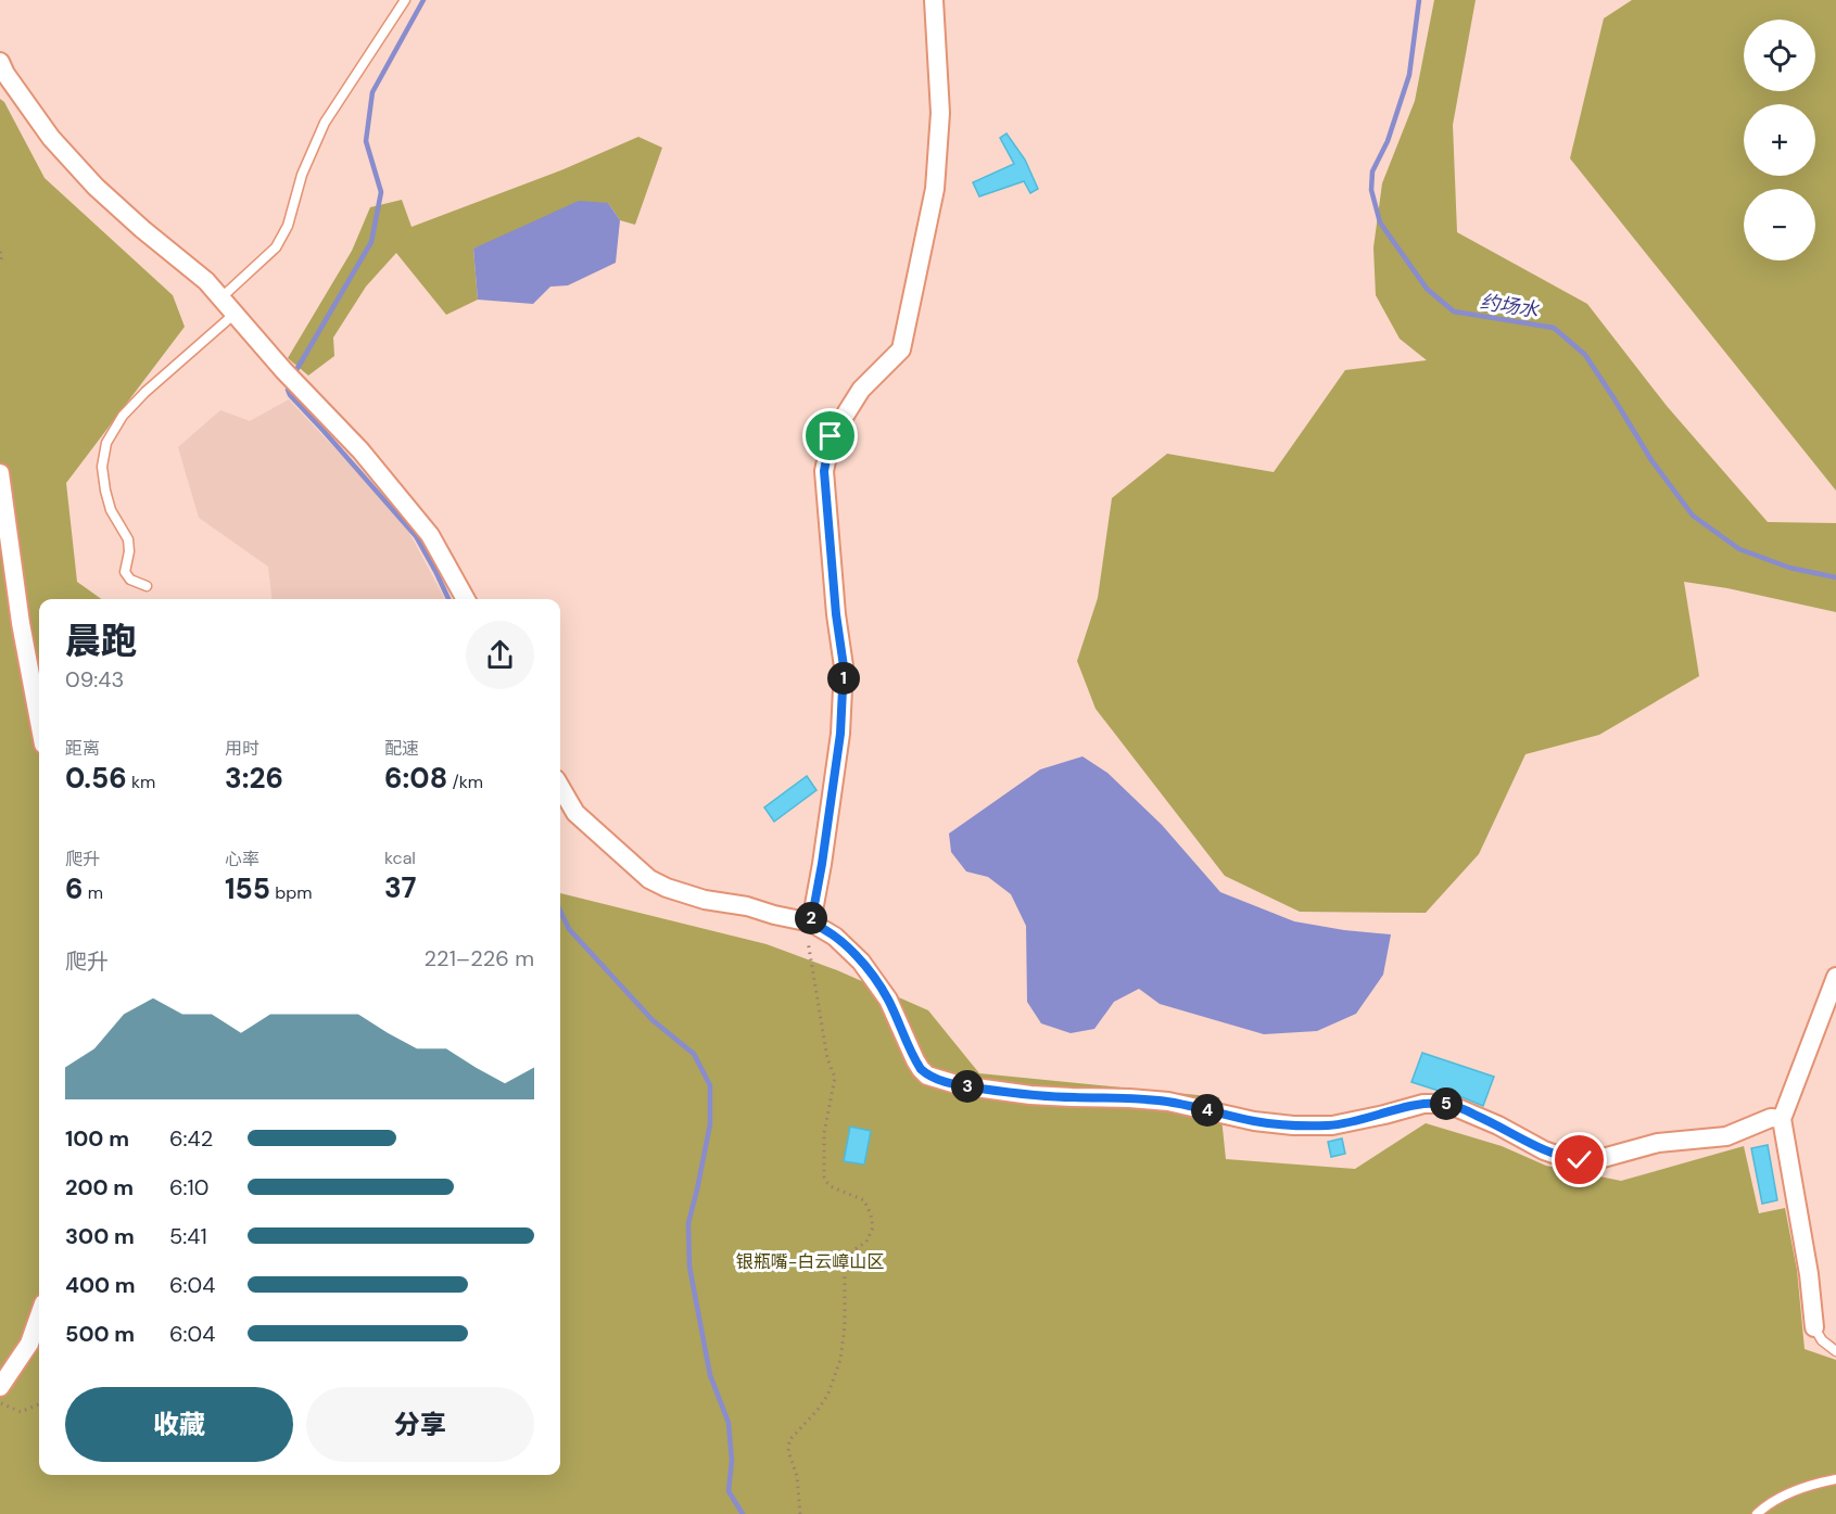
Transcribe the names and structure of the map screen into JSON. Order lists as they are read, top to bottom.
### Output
{
  "water": ["约场水"],
  "parks": ["银瓶嘴-白云嶂山区"],
  "page": {
    "map_buttons": ["+", "−"],
    "heading": ["晨跑", "09:43"],
    "pins": [
      "1",
      "2",
      "3",
      "5",
      "4"
    ],
    "stats": [
      ["距离", "0.56 km"],
      ["用时", "3:26"],
      ["配速", "6:08 /km"],
      ["爬升", "6 m"],
      ["心率", "155 bpm"],
      ["kcal", "37"]
    ],
    "chart": ["爬升", "221–226 m"],
    "list": [
      {
        "name": "100 m",
        "note": "6:42"
      },
      {
        "name": "200 m",
        "note": "6:10"
      },
      {
        "name": "300 m",
        "note": "5:41"
      },
      {
        "name": "400 m",
        "note": "6:04"
      },
      {
        "name": "500 m",
        "note": "6:04"
      }
    ],
    "buttons": ["收藏", "分享"]
  }
}
